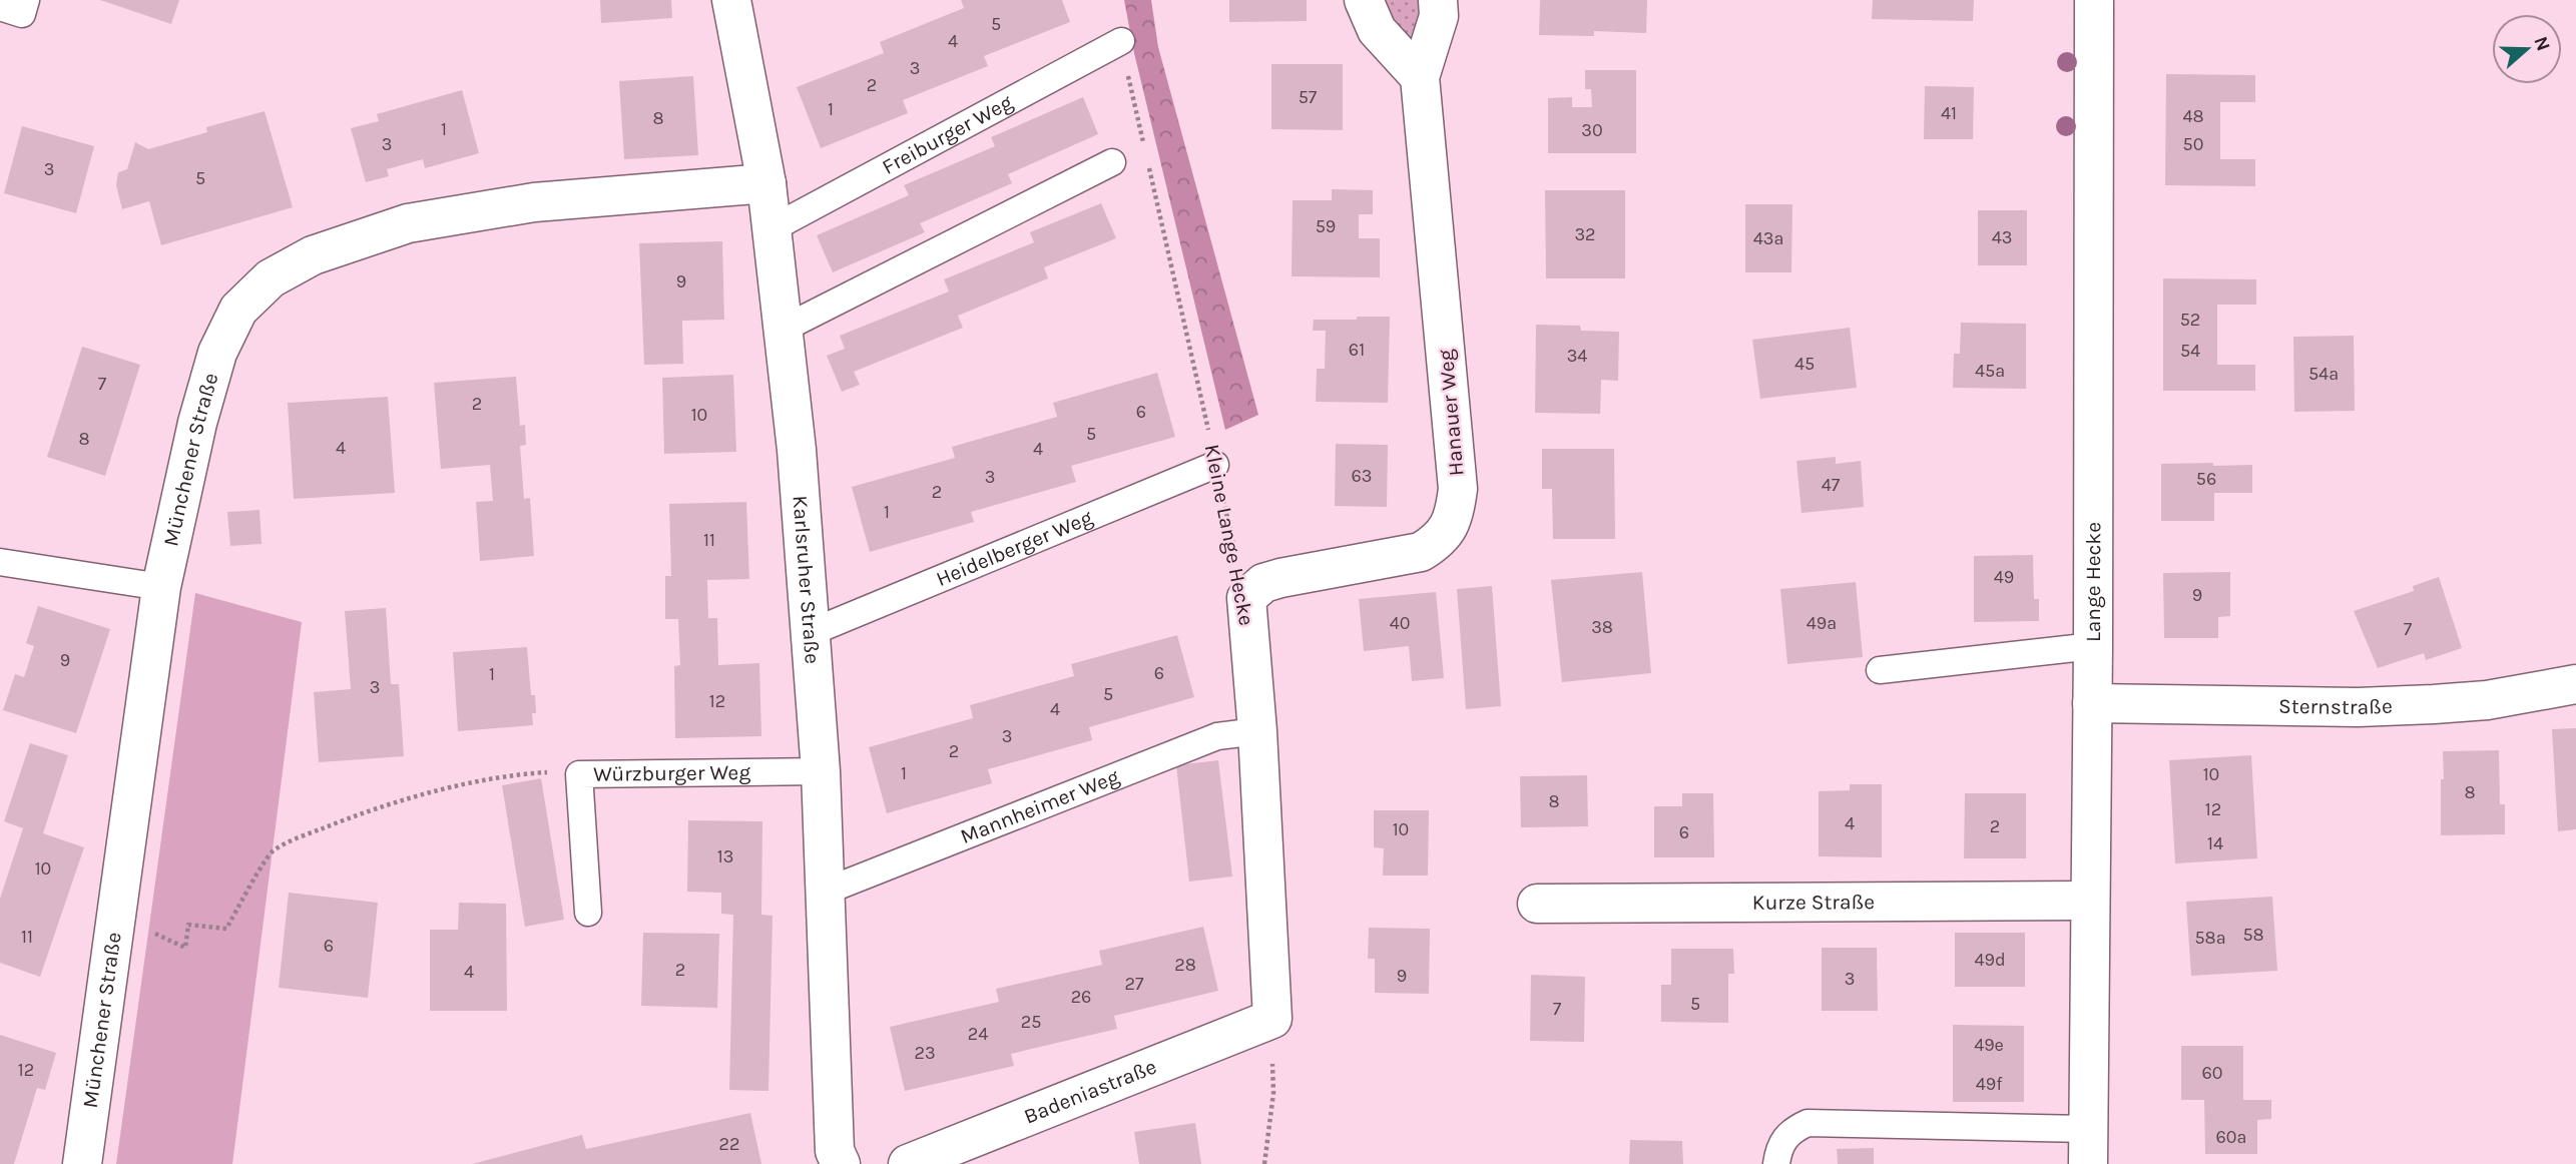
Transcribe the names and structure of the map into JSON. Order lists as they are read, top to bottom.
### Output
{
  "streets": {
    "street": [
      "Hanauer Weg",
      "Münchener Straße",
      "Kleine Lange Hecke",
      "Karlsruher Straße",
      "Lange Hecke",
      "Sternstraße",
      "Kurze Straße",
      "Badeniastraße"
    ],
    "lane": [
      "Freiburger Weg",
      "Heidelberger Weg",
      "Würzburger Weg",
      "Mannheimer Weg"
    ]
  },
  "crossings": [
    ["Freiburger Weg", "Karlsruher Straße"],
    ["Hanauer Weg", "Kleine Lange Hecke"],
    ["Münchener Straße", "Karlsruher Straße"],
    ["Kleine Lange Hecke", "Heidelberger Weg"],
    ["Kleine Lange Hecke", "Mannheimer Weg"],
    ["Kleine Lange Hecke", "Badeniastraße"],
    ["Heidelberger Weg", "Karlsruher Straße"],
    ["Karlsruher Straße", "Würzburger Weg"],
    ["Karlsruher Straße", "Mannheimer Weg"],
    ["Lange Hecke", "Sternstraße"],
    ["Lange Hecke", "Kurze Straße"]
  ],
  "house_numbers": [
    "5",
    "4",
    "3",
    "2",
    "57",
    "1",
    "41",
    "48",
    "8",
    "1",
    "30",
    "3",
    "50",
    "3",
    "5",
    "59",
    "32",
    "43",
    "43a",
    "9",
    "52",
    "61",
    "54",
    "34",
    "45",
    "45a",
    "54a",
    "7",
    "2",
    "6",
    "10",
    "5",
    "8",
    "4",
    "4",
    "63",
    "3",
    "56",
    "47",
    "2",
    "1",
    "11",
    "49",
    "9",
    "40",
    "49a",
    "38",
    "7",
    "9",
    "6",
    "1",
    "3",
    "5",
    "12",
    "4",
    "3",
    "2",
    "1",
    "10",
    "8",
    "8",
    "12",
    "4",
    "2",
    "10",
    "6",
    "14",
    "13",
    "10",
    "58",
    "11",
    "58a",
    "6",
    "49d",
    "28",
    "2",
    "4",
    "9",
    "3",
    "27",
    "26",
    "5",
    "7",
    "25",
    "24",
    "49e",
    "23",
    "12",
    "60",
    "49f",
    "60a",
    "22"
  ],
  "north": "right"
}
